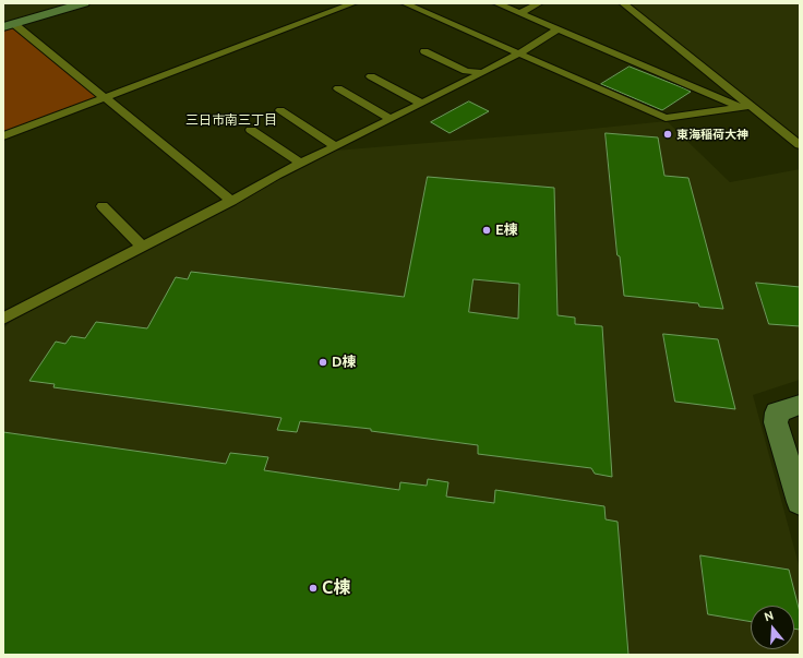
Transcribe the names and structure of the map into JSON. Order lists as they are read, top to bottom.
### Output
{
  "districts": ["三日市南三丁目"],
  "places": [
    "東海稲荷大神",
    "E棟",
    "D棟",
    "C棟"
  ],
  "north": "top"
}
